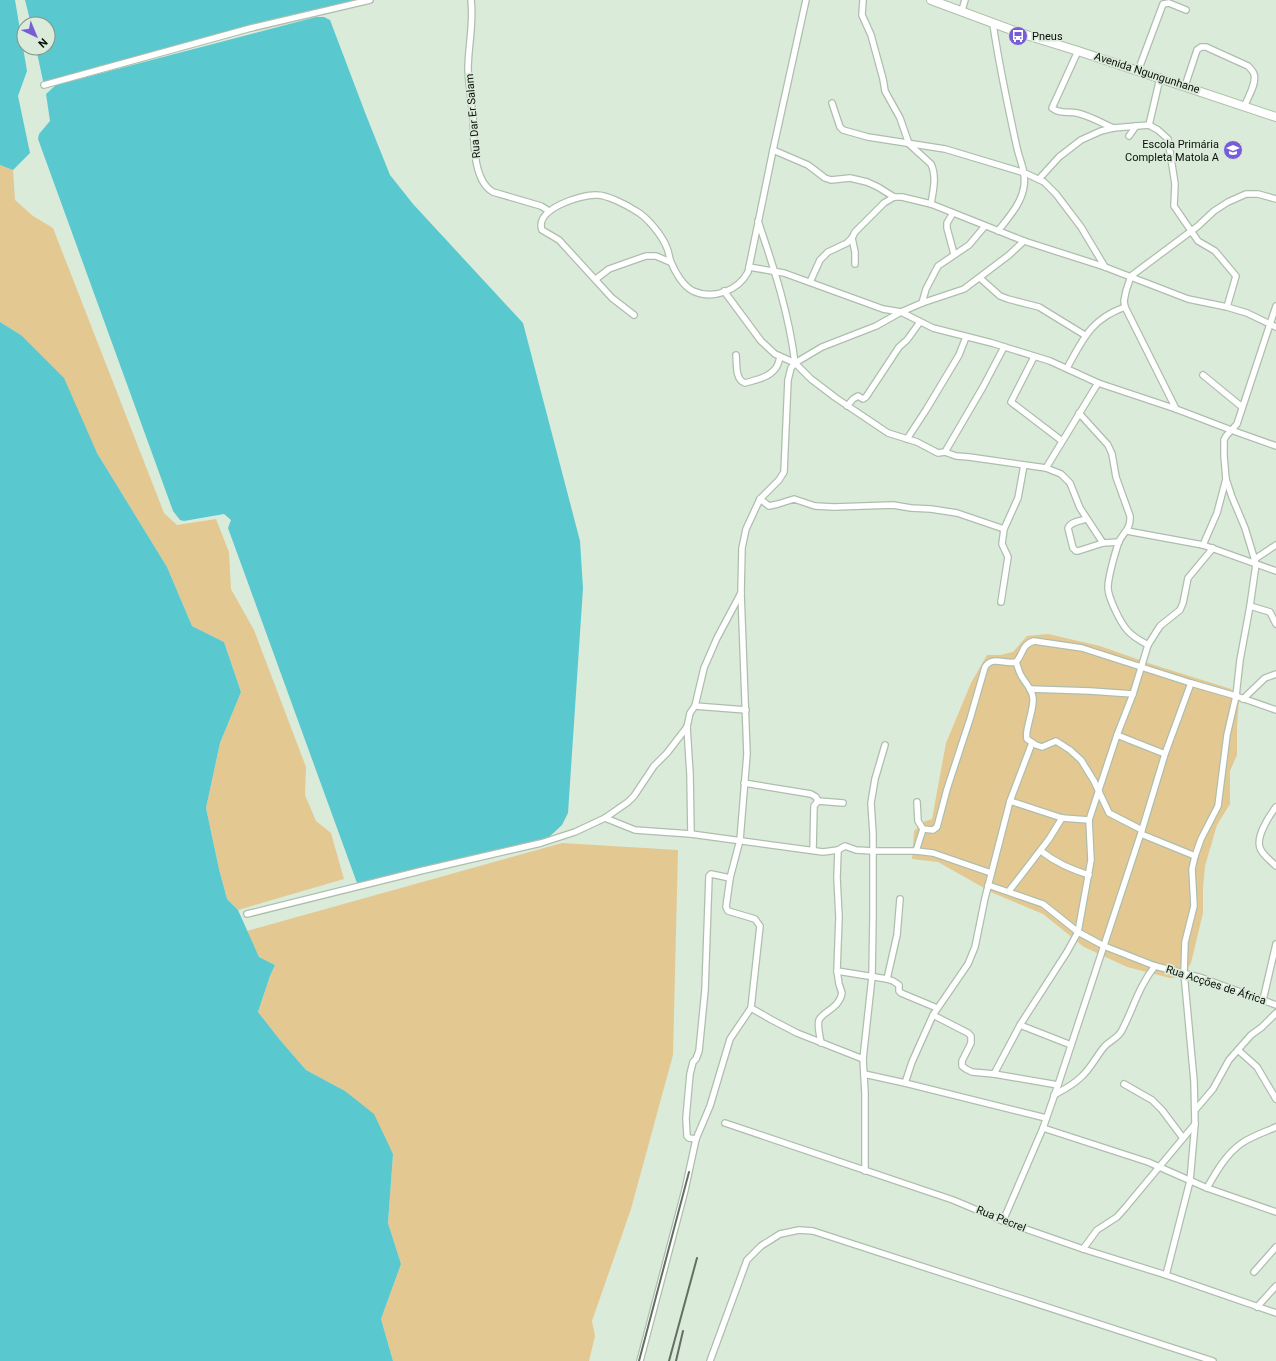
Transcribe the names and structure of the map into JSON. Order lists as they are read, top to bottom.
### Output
{
  "streets": {
    "street": [
      "Avenida Ngungunhane",
      "Rua Dar Er Salam",
      "Rua Acções de África",
      "Rua Pecrel"
    ]
  },
  "places": {
    "bus stop": ["Pneus"],
    "school or university": ["Escola Primária Completa Matola A"]
  },
  "north": "bottom right"
}
